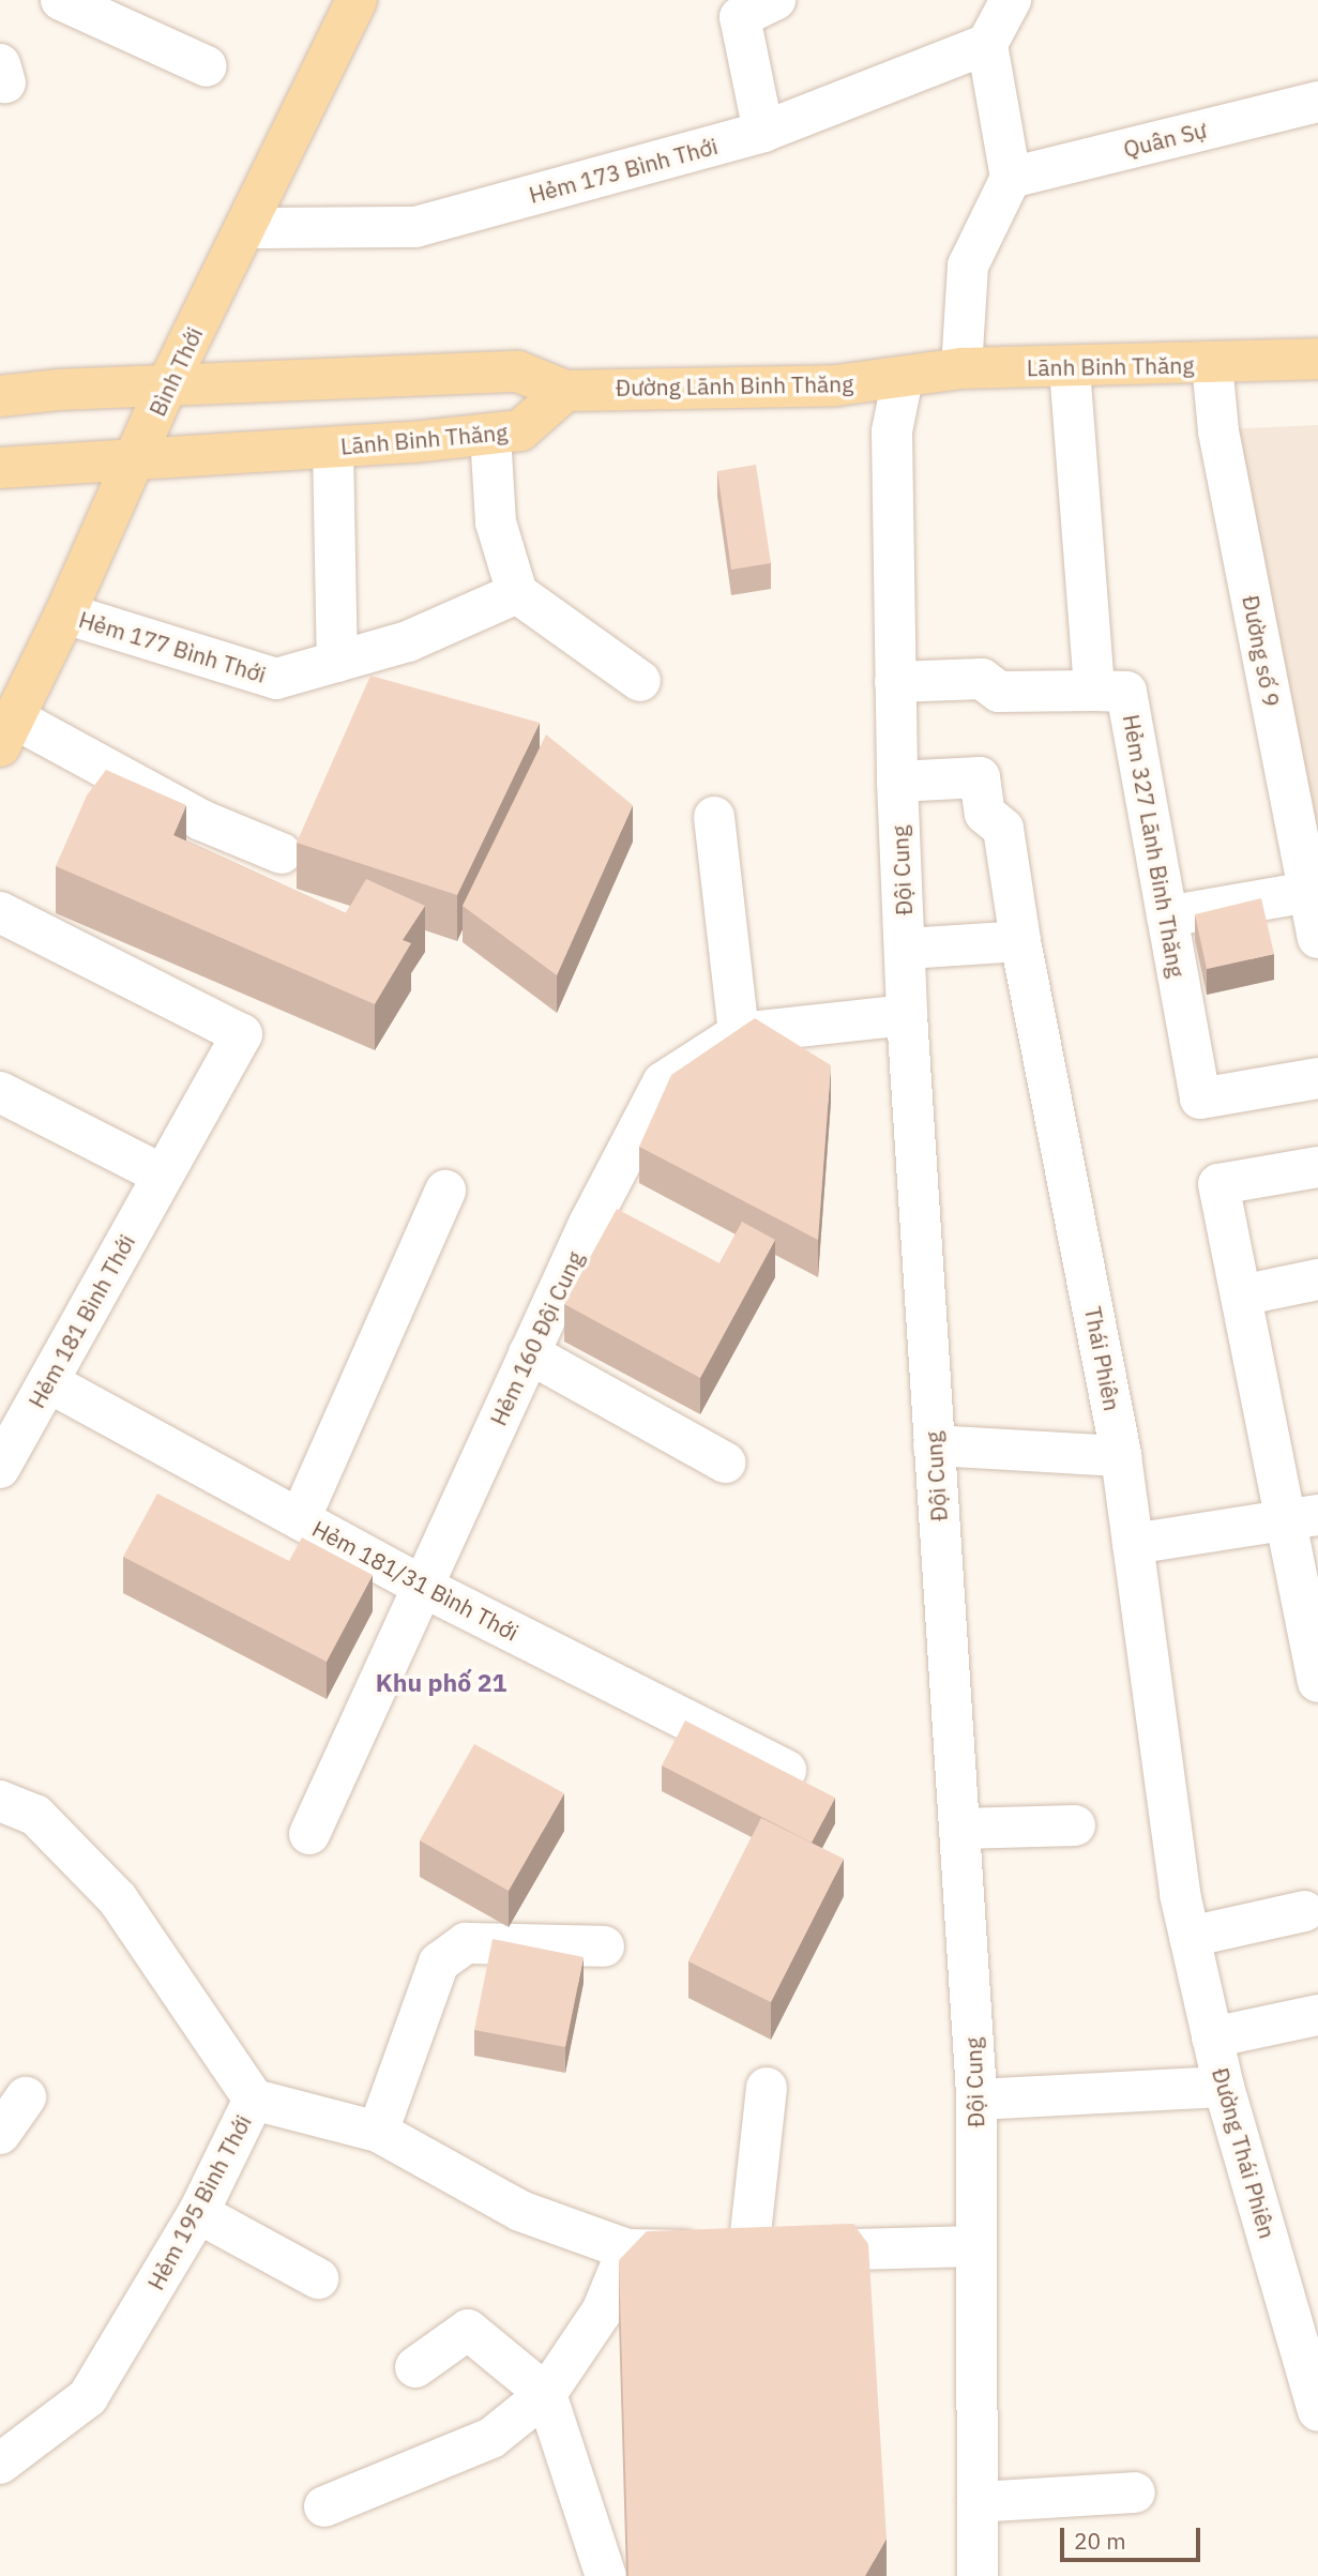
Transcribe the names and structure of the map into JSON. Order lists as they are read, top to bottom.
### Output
{
  "streets": {
    "main road": ["Lãnh Binh Thăng", "Bình Thới", "Đường Lãnh Binh Thăng"],
    "street": [
      "Quân Sự",
      "Hẻm 173 Bình Thới",
      "Hẻm 177 Bình Thới",
      "Đường số 9",
      "Hẻm 327 Lãnh Binh Thăng",
      "Đội Cung",
      "Hẻm 181 Bình Thới",
      "Hẻm 160 Đội Cung",
      "Thái Phiên",
      "Hẻm 181/31 Bình Thới",
      "Đường Thái Phiên",
      "Hẻm 195 Bình Thới"
    ]
  },
  "crossings": [
    ["Hẻm 173 Bình Thới", "Bình Thới"],
    ["Lãnh Binh Thăng", "Bình Thới"],
    ["Lãnh Binh Thăng", "Đường Lãnh Binh Thăng"],
    ["Lãnh Binh Thăng", "Đường số 9"],
    ["Lãnh Binh Thăng", "Đội Cung"],
    ["Bình Thới", "Hẻm 177 Bình Thới"],
    ["Đường Lãnh Binh Thăng", "Đội Cung"],
    ["Đội Cung", "Hẻm 160 Đội Cung"],
    ["Đội Cung", "Thái Phiên"],
    ["Hẻm 181 Bình Thới", "Hẻm 181/31 Bình Thới"],
    ["Hẻm 160 Đội Cung", "Hẻm 181/31 Bình Thới"],
    ["Thái Phiên", "Đường Thái Phiên"]
  ],
  "districts": ["Khu phố 21"],
  "scale_bar": "20 m"
}
